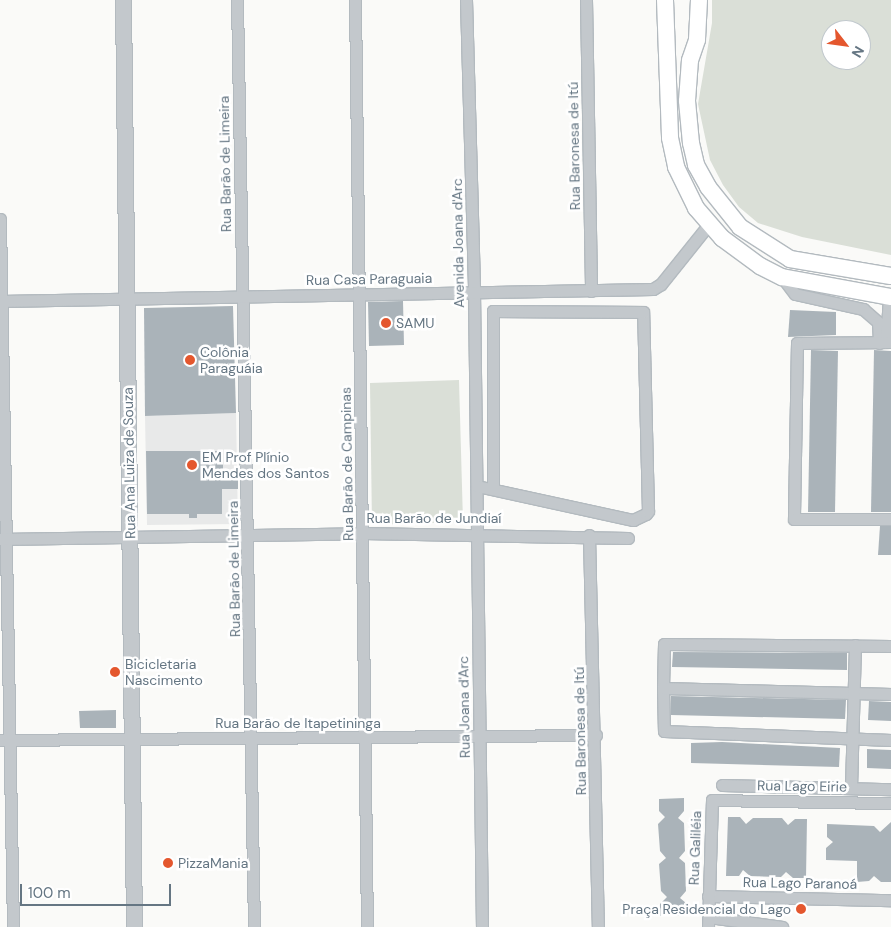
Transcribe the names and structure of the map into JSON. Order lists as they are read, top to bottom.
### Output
{
  "streets": {
    "street": [
      "Rua Baronesa de Itú",
      "Rua Barão de Limeira",
      "Avenida Joana d'Arc",
      "Rua Casa Paraguaia",
      "Rua Ana Luiza de Souza",
      "Rua Barão de Campinas",
      "Rua Barão de Jundiaí",
      "Rua Joana d'Arc",
      "Rua Barão de Itapetininga",
      "Rua Lago Eirie",
      "Rua Galiléia",
      "Rua Lago Paranoá"
    ]
  },
  "crossings": [
    ["Rua Baronesa de Itú", "Rua Casa Paraguaia"],
    ["Rua Baronesa de Itú", "Rua Barão de Jundiaí"],
    ["Rua Baronesa de Itú", "Rua Barão de Itapetininga"],
    ["Rua Barão de Limeira", "Rua Casa Paraguaia"],
    ["Rua Barão de Limeira", "Rua Barão de Jundiaí"],
    ["Rua Barão de Limeira", "Rua Barão de Itapetininga"],
    ["Avenida Joana d'Arc", "Rua Casa Paraguaia"],
    ["Avenida Joana d'Arc", "Rua Joana d'Arc"],
    ["Rua Casa Paraguaia", "Rua Ana Luiza de Souza"],
    ["Rua Casa Paraguaia", "Rua Barão de Campinas"],
    ["Rua Ana Luiza de Souza", "Rua Barão de Jundiaí"],
    ["Rua Ana Luiza de Souza", "Rua Barão de Itapetininga"],
    ["Rua Barão de Campinas", "Rua Barão de Jundiaí"],
    ["Rua Barão de Campinas", "Rua Barão de Itapetininga"],
    ["Rua Barão de Jundiaí", "Rua Joana d'Arc"],
    ["Rua Joana d'Arc", "Rua Barão de Itapetininga"],
    ["Rua Lago Eirie", "Rua Galiléia"],
    ["Rua Galiléia", "Rua Lago Paranoá"]
  ],
  "places": [
    "SAMU",
    "Colônia Paraguáia",
    "EM Prof Plínio Mendes dos Santos",
    "Bicicletaria Nascimento",
    "PizzaMania",
    "Praça Residencial do Lago"
  ],
  "scale_bar": "100 m",
  "north": "bottom right"
}
